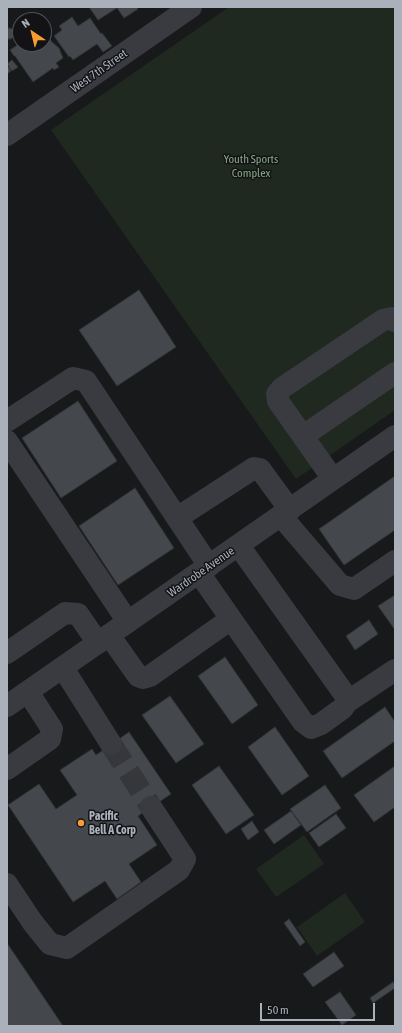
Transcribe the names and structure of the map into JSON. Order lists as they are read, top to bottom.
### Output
{
  "streets": {
    "street": ["West 7th Street", "Wardrobe Avenue"]
  },
  "parks": ["Youth Sports Complex"],
  "places": ["Pacific Bell A Corp"],
  "scale_bar": "50 m",
  "north": "top left"
}
